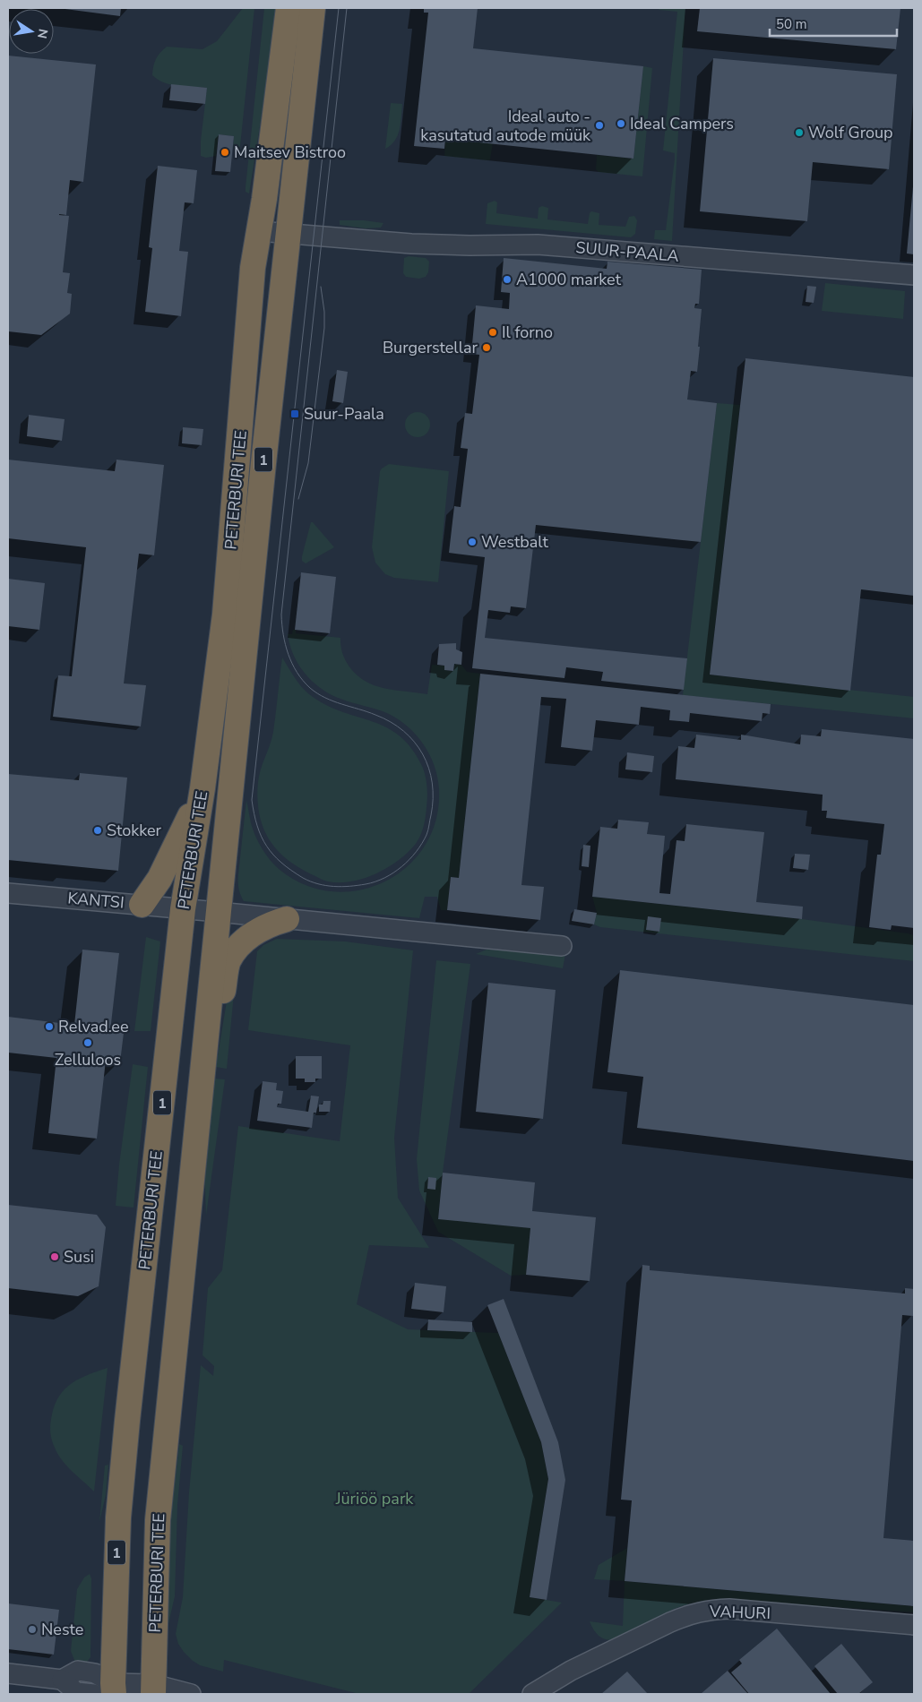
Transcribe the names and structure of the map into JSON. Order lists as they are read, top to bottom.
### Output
{
  "streets": {
    "highway": ["1", "PETERBURI TEE"],
    "street": ["SUUR-PAALA", "KANTSI", "VAHURI"]
  },
  "crossings": [
    ["SUUR-PAALA", "PETERBURI TEE"],
    ["PETERBURI TEE", "KANTSI"]
  ],
  "parks": ["Jüriöö park"],
  "places": {
    "other": [
      "Ideal Campers",
      "Ideal auto - kasutatud autode müük",
      "Wolf Group",
      "Maitsev Bistroo",
      "A1000 market",
      "Il forno",
      "Burgerstellar",
      "Westbalt",
      "Stokker",
      "Relvad.ee",
      "Zelluloos",
      "Susi",
      "Neste"
    ],
    "transit": ["Suur-Paala"]
  },
  "scale_bar": "50 m",
  "north": "right"
}
